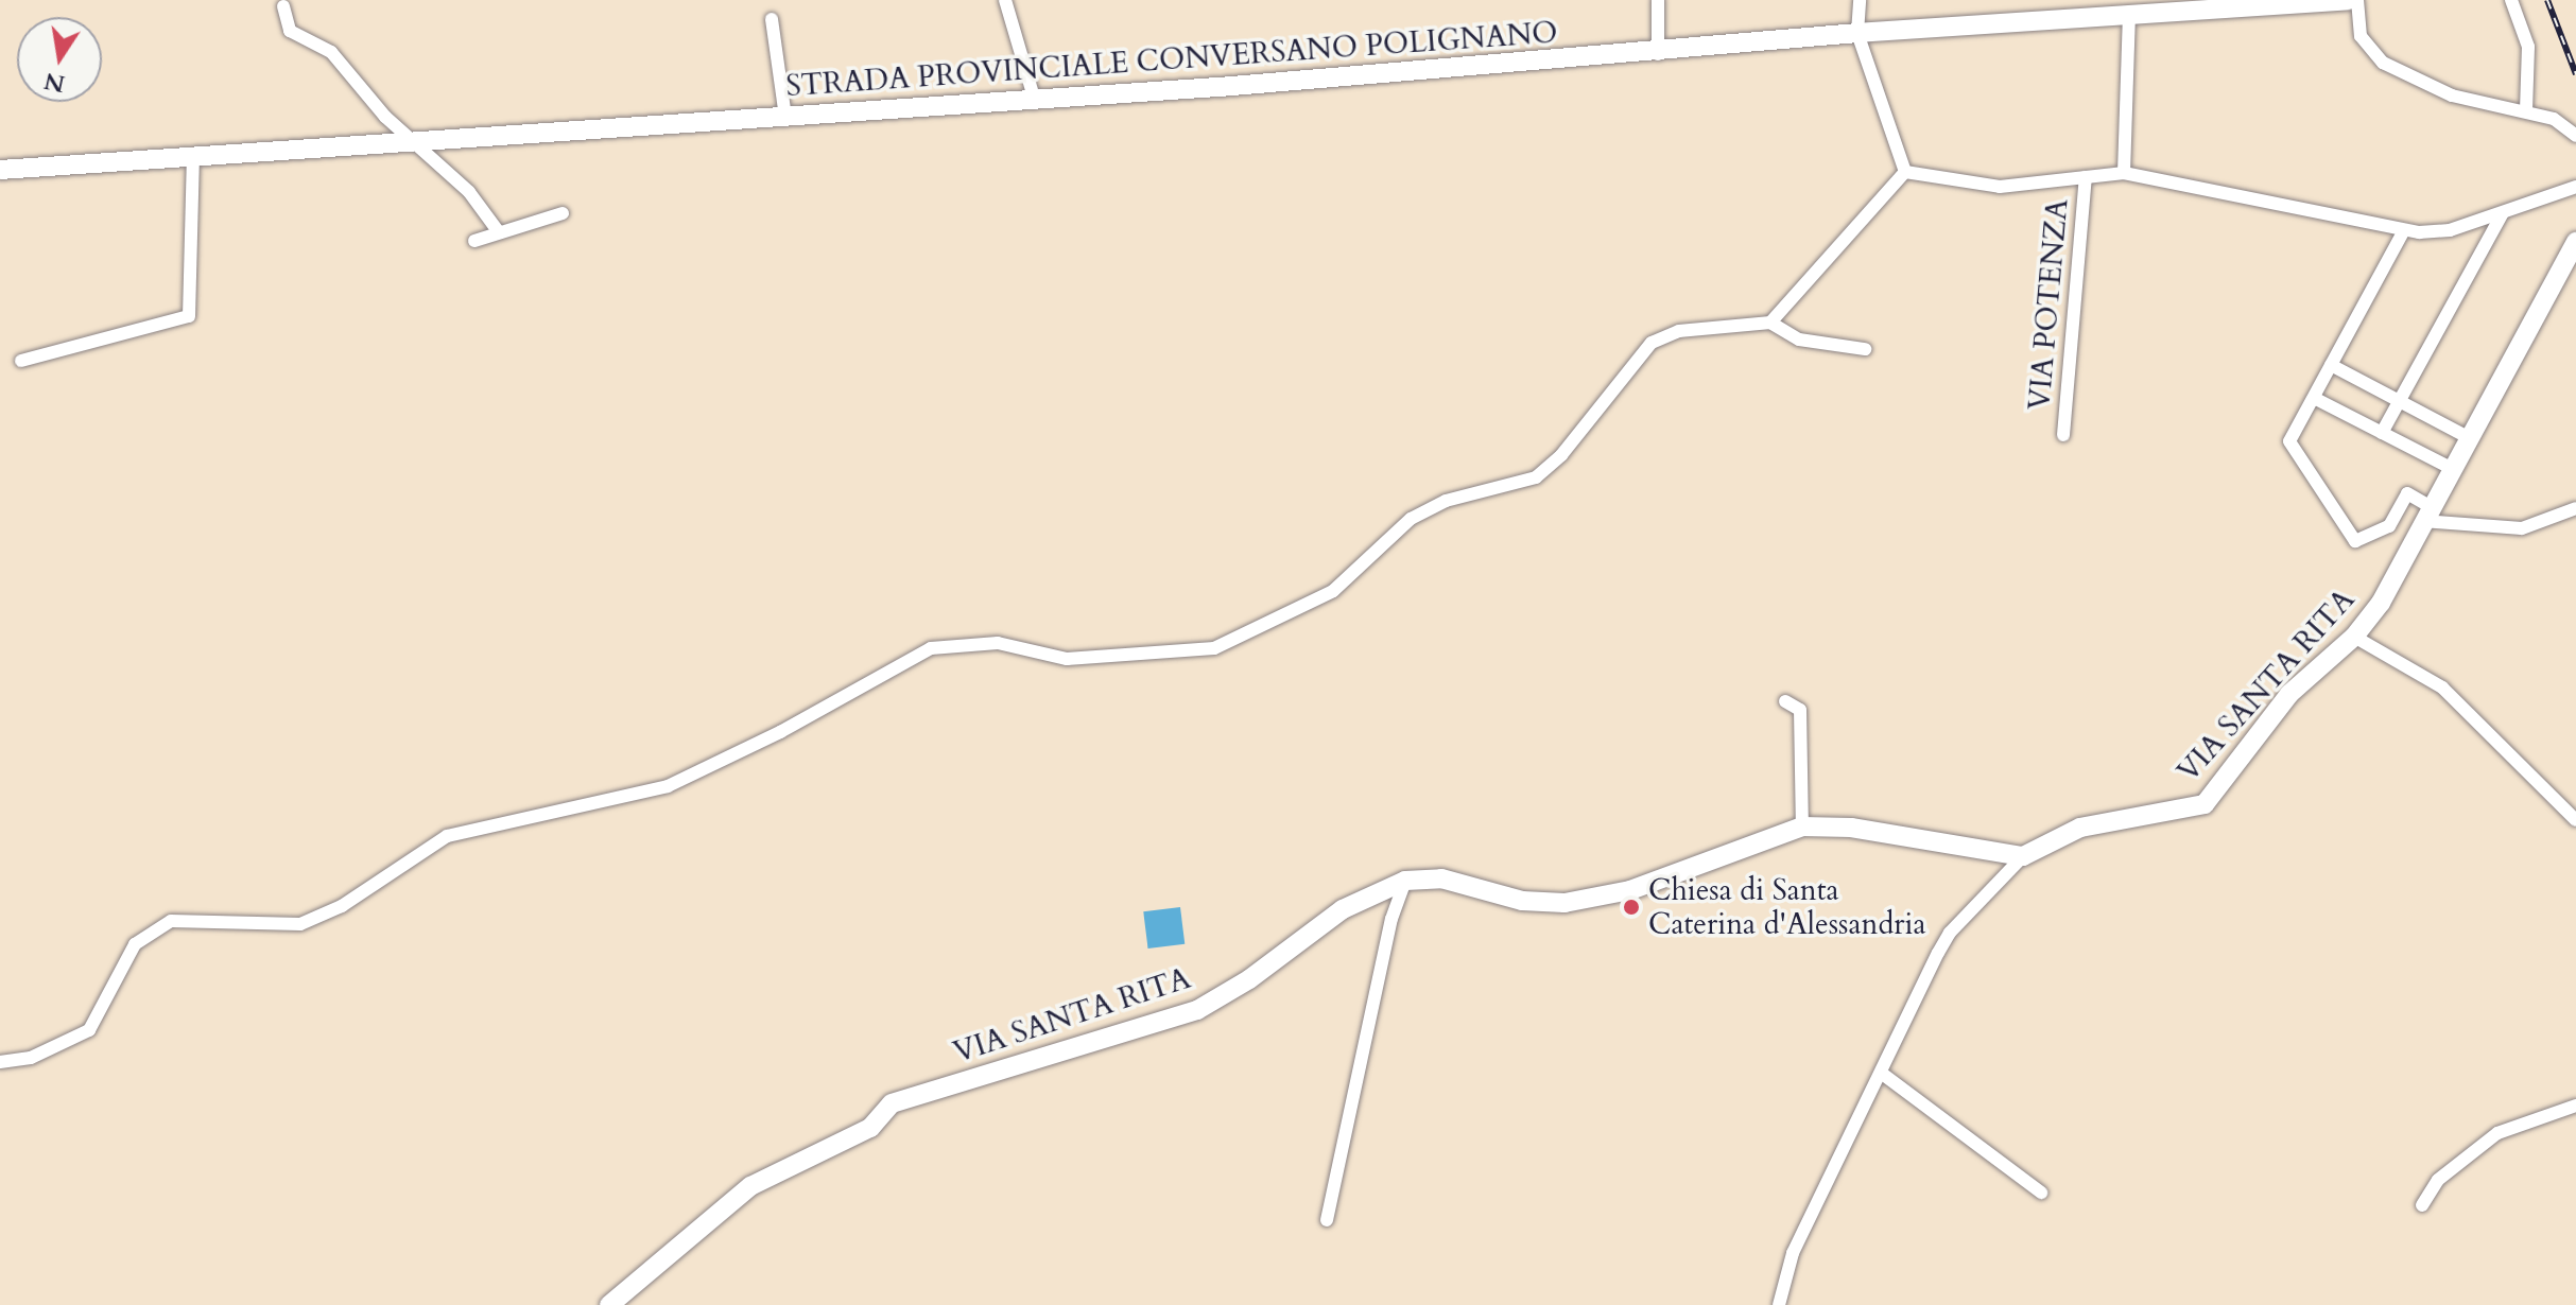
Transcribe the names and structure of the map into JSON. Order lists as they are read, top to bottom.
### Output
{
  "streets": {
    "street": ["STRADA PROVINCIALE CONVERSANO POLIGNANO", "VIA POTENZA", "VIA SANTA RITA"]
  },
  "places": ["Chiesa di Santa Caterina d'Alessandria"],
  "north": "bottom"
}
